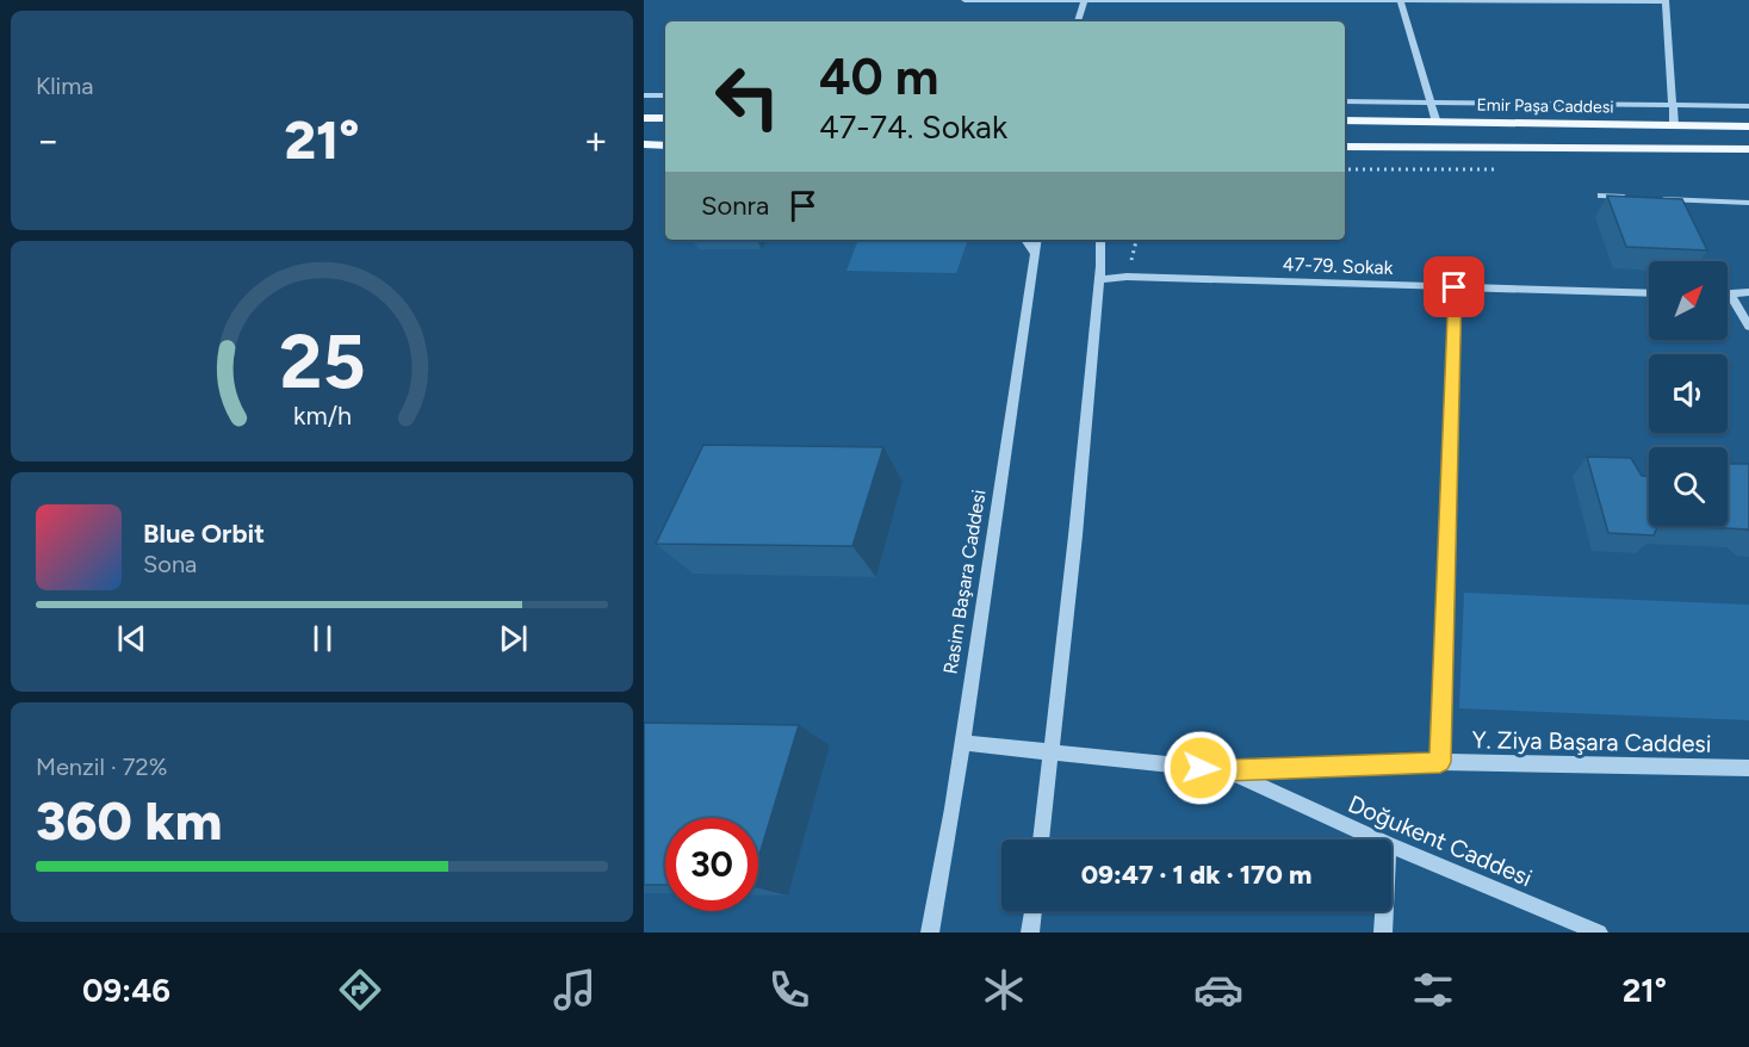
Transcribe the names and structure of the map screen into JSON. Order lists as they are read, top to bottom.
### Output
{
  "streets": {
    "main road": ["Emir Paşa Caddesi"],
    "street": [
      "47-79. Sokak",
      "Rasim Başara Caddesi",
      "Y. Ziya Başara Caddesi",
      "Doğukent Caddesi"
    ]
  },
  "crossings": [
    ["Rasim Başara Caddesi", "Y. Ziya Başara Caddesi"],
    ["Y. Ziya Başara Caddesi", "Doğukent Caddesi"]
  ],
  "north": "top right",
  "page": {
    "tile": [
      "Klima",
      ["Menzil · 72%", "360 km"]
    ],
    "turn": ["40 m", "47-74. Sokak"],
    "heat": ["−", "21°", "+"],
    "then": "Sonra",
    "song": ["Blue Orbit", "Sona"],
    "limit": "30",
    "trip": "09:47 · 1 dk · 170 m",
    "tabs": ["09:46", "21°"],
    "gauge": ["25", "km/h"]
  }
}
